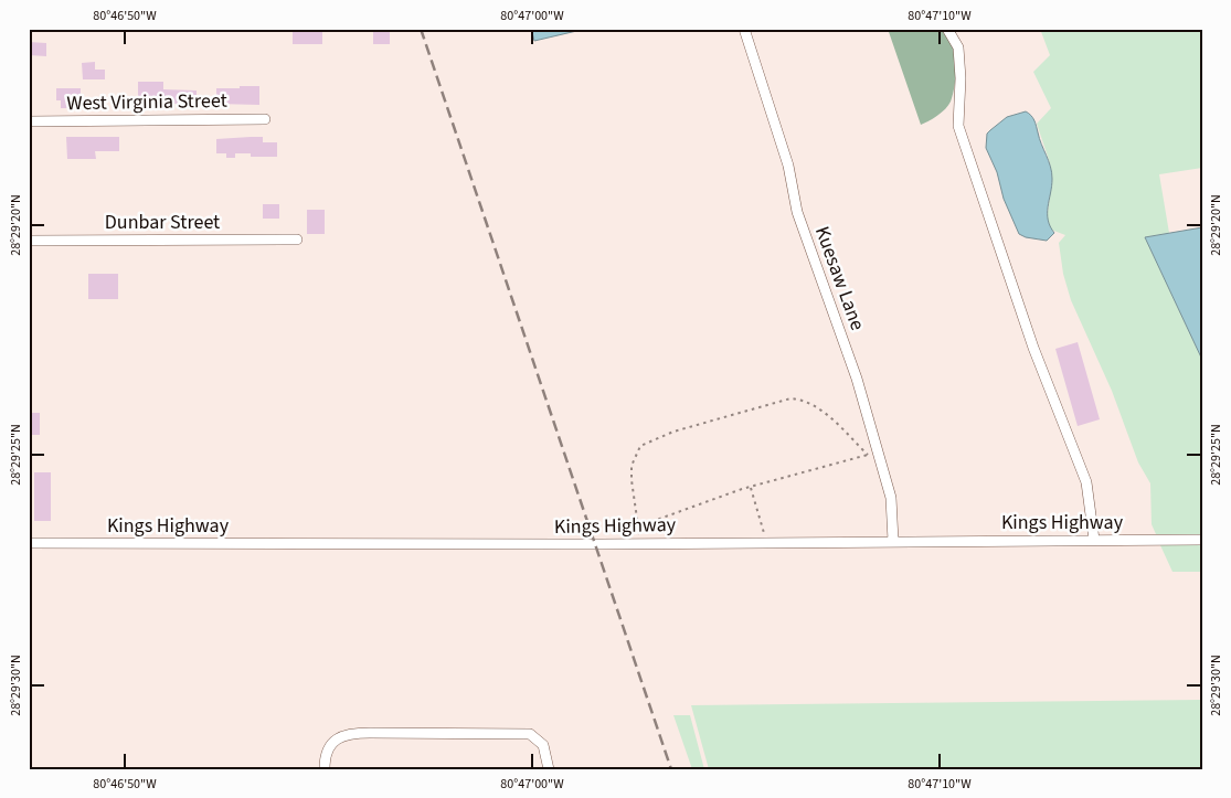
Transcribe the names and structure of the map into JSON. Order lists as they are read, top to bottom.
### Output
{
  "streets": {
    "street": [
      "West Virginia Street",
      "Dunbar Street",
      "Kuesaw Lane",
      "Kings Highway"
    ]
  },
  "crossings": [
    ["Kuesaw Lane", "Kings Highway"]
  ],
  "coordinates": [
    "80°46'50\"W",
    "80°47'00\"W",
    "80°47'10\"W",
    "28°29'20\"N",
    "28°29'25\"N",
    "28°29'30\"N"
  ]
}
